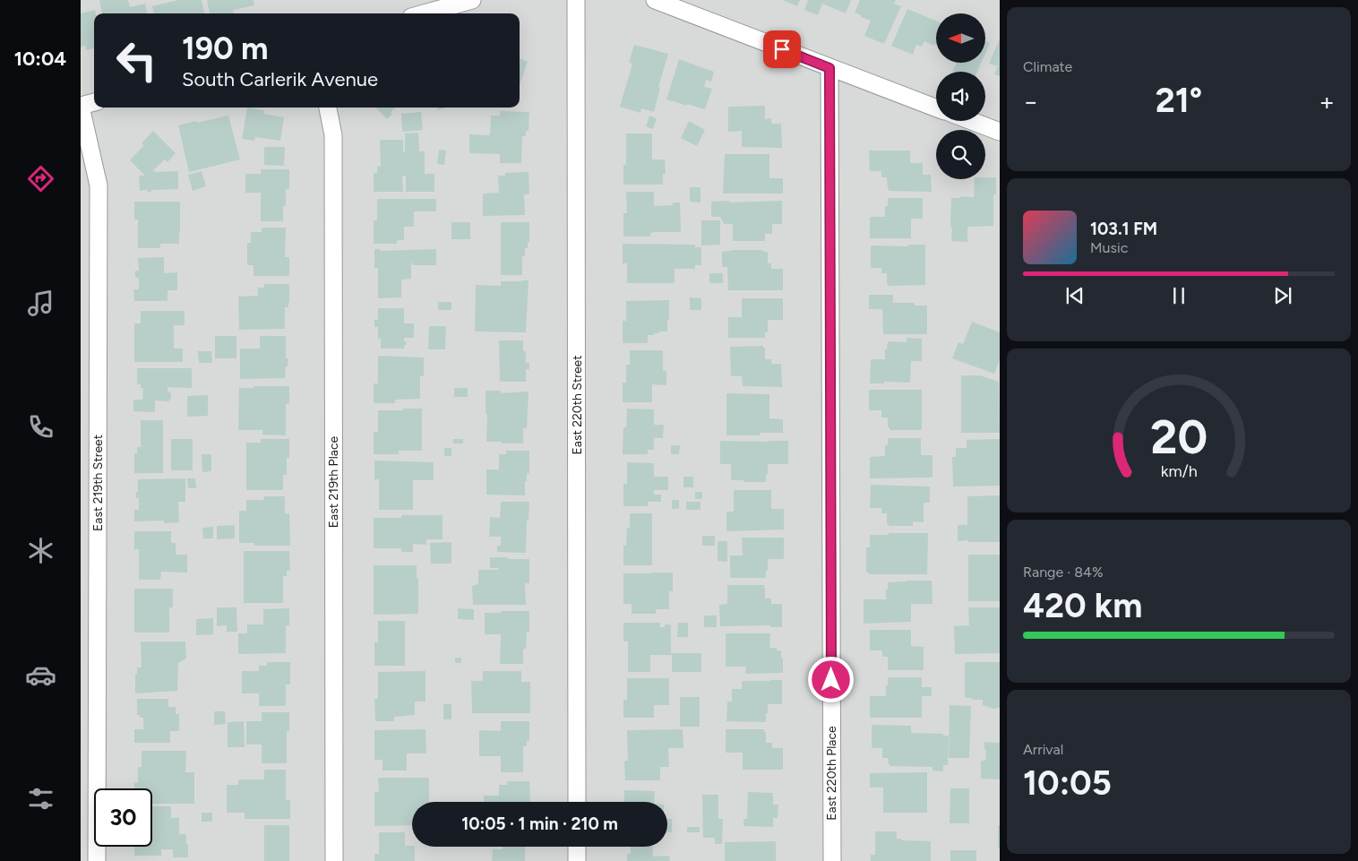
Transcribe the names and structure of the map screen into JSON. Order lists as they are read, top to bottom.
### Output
{
  "streets": {
    "street": [
      "East 220th Street",
      "East 219th Place",
      "East 219th Street",
      "East 220th Place"
    ]
  },
  "north": "left",
  "page": {
    "tabs": "10:04",
    "tile": [
      "Climate",
      ["Range · 84%", "420 km"],
      ["Arrival", "10:05"]
    ],
    "turn": ["190 m", "South Carlerik Avenue"],
    "heat": ["−", "21°", "+"],
    "song": ["103.1 FM", "Music"],
    "limit": "30",
    "trip": "10:05 · 1 min · 210 m",
    "gauge": ["20", "km/h"]
  }
}
